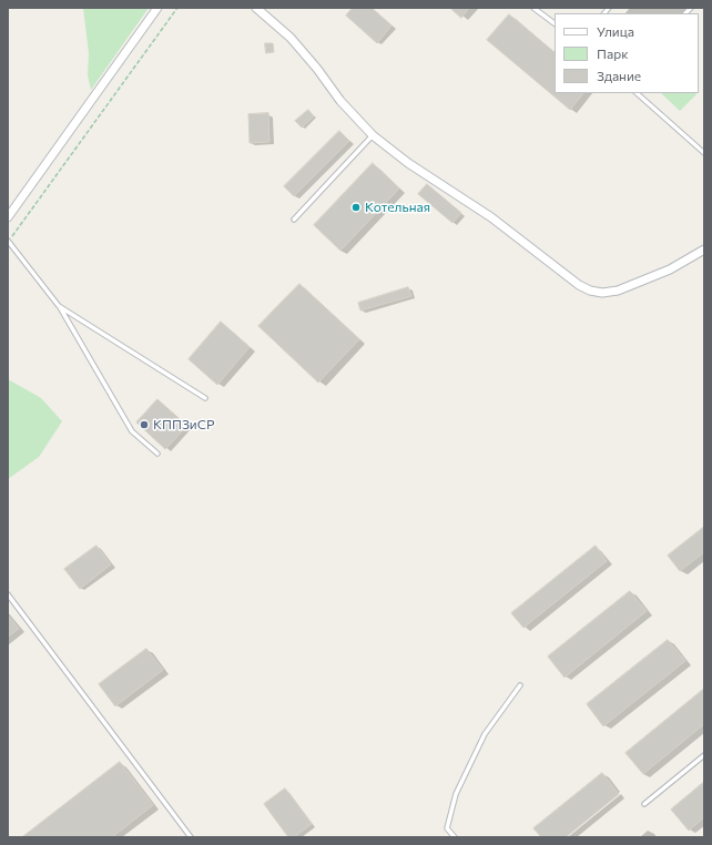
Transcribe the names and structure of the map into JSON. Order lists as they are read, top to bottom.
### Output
{
  "places": ["Котельная", "КППЗиСР"],
  "legend": ["Улица", "Парк", "Здание"]
}
